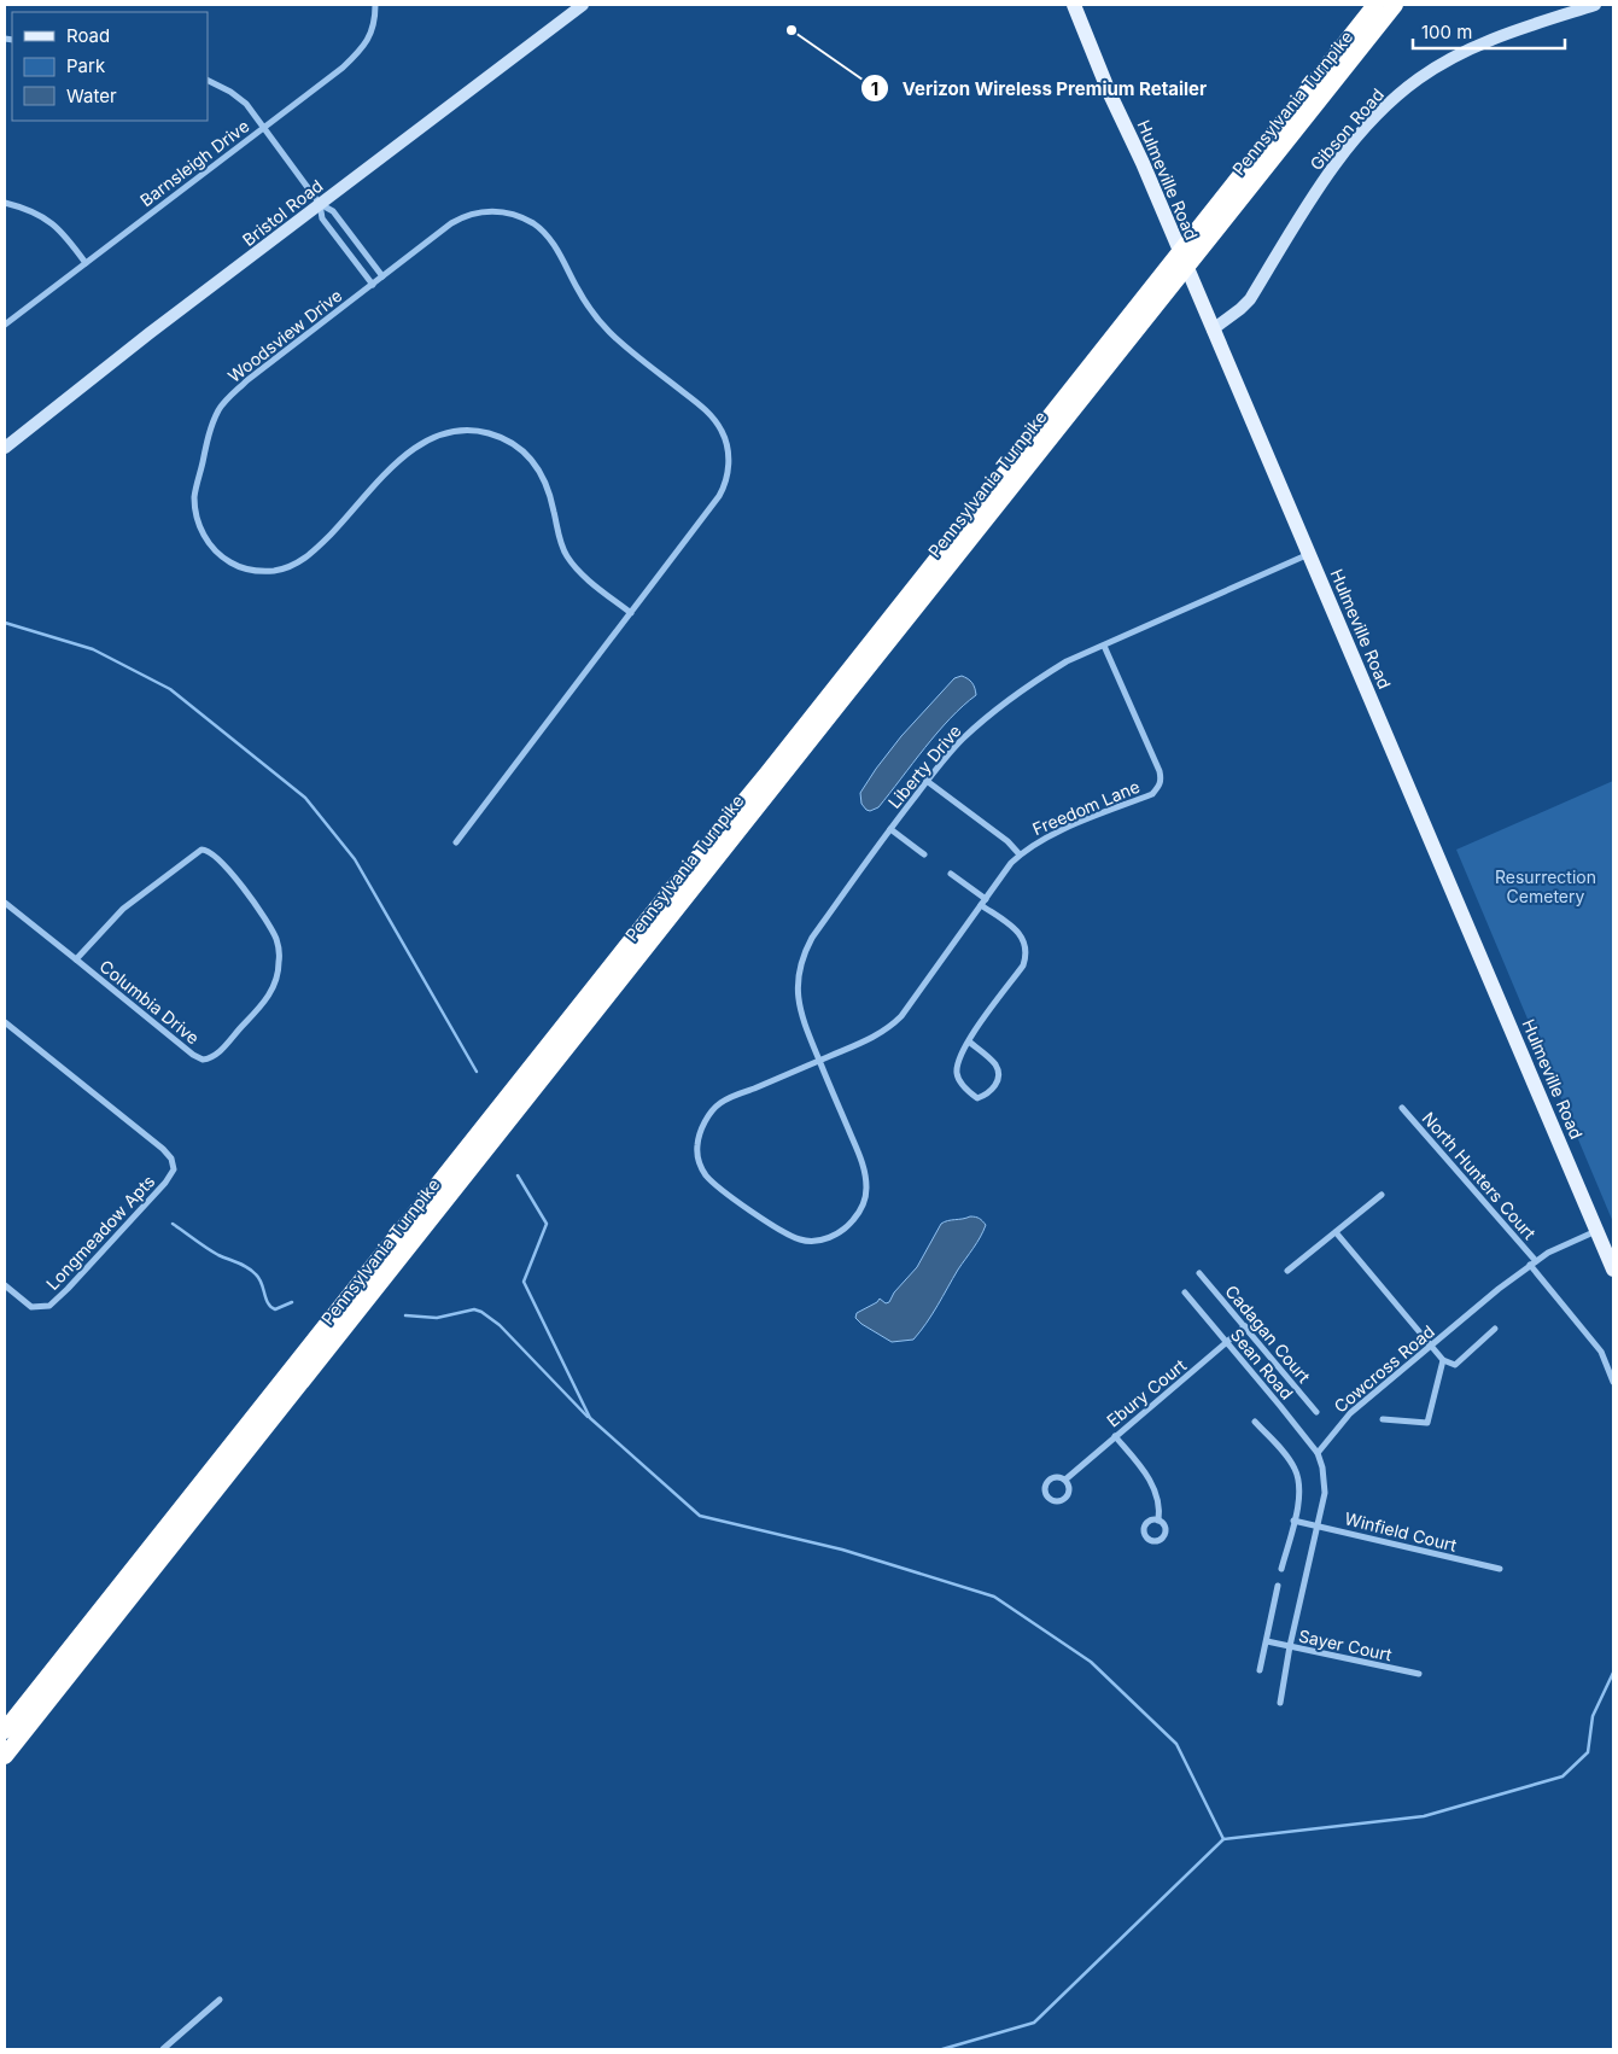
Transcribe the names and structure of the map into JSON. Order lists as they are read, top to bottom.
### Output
{
  "streets": {
    "highway": ["Pennsylvania Turnpike"],
    "main road": ["Gibson Road", "Hulmeville Road", "Bristol Road"],
    "street": [
      "Barnsleigh Drive",
      "Woodsview Drive",
      "Liberty Drive",
      "Freedom Lane",
      "Columbia Drive",
      "North Hunters Court",
      "Longmeadow Apts",
      "Cadagan Court",
      "Sean Road",
      "Cowcross Road",
      "Ebury Court",
      "Winfield Court",
      "Sayer Court"
    ]
  },
  "crossings": [
    ["Gibson Road", "Hulmeville Road"],
    ["Hulmeville Road", "Liberty Drive"],
    ["Hulmeville Road", "Cowcross Road"],
    ["Liberty Drive", "Freedom Lane"],
    ["North Hunters Court", "Cowcross Road"],
    ["Cadagan Court", "Ebury Court"],
    ["Sean Road", "Cowcross Road"],
    ["Sean Road", "Ebury Court"]
  ],
  "parks": ["Resurrection Cemetery"],
  "places": ["Verizon Wireless Premium Retailer"],
  "legend": ["Road", "Park", "Water"],
  "scale_bar": "100 m"
}
